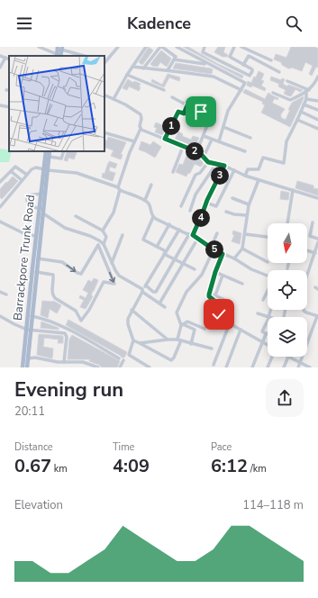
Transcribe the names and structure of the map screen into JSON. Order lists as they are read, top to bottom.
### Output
{
  "streets": {
    "main road": ["Barrackpore Trunk Road"]
  },
  "north": "bottom",
  "page": {
    "header": "Kadence",
    "pins": [
      "1",
      "2",
      "3",
      "4",
      "5"
    ],
    "heading": ["Evening run", "20:11"],
    "stats": [
      ["Distance", "0.67 km"],
      ["Time", "4:09"],
      ["Pace", "6:12 /km"]
    ],
    "chart": ["Elevation", "114–118 m"]
  }
}
